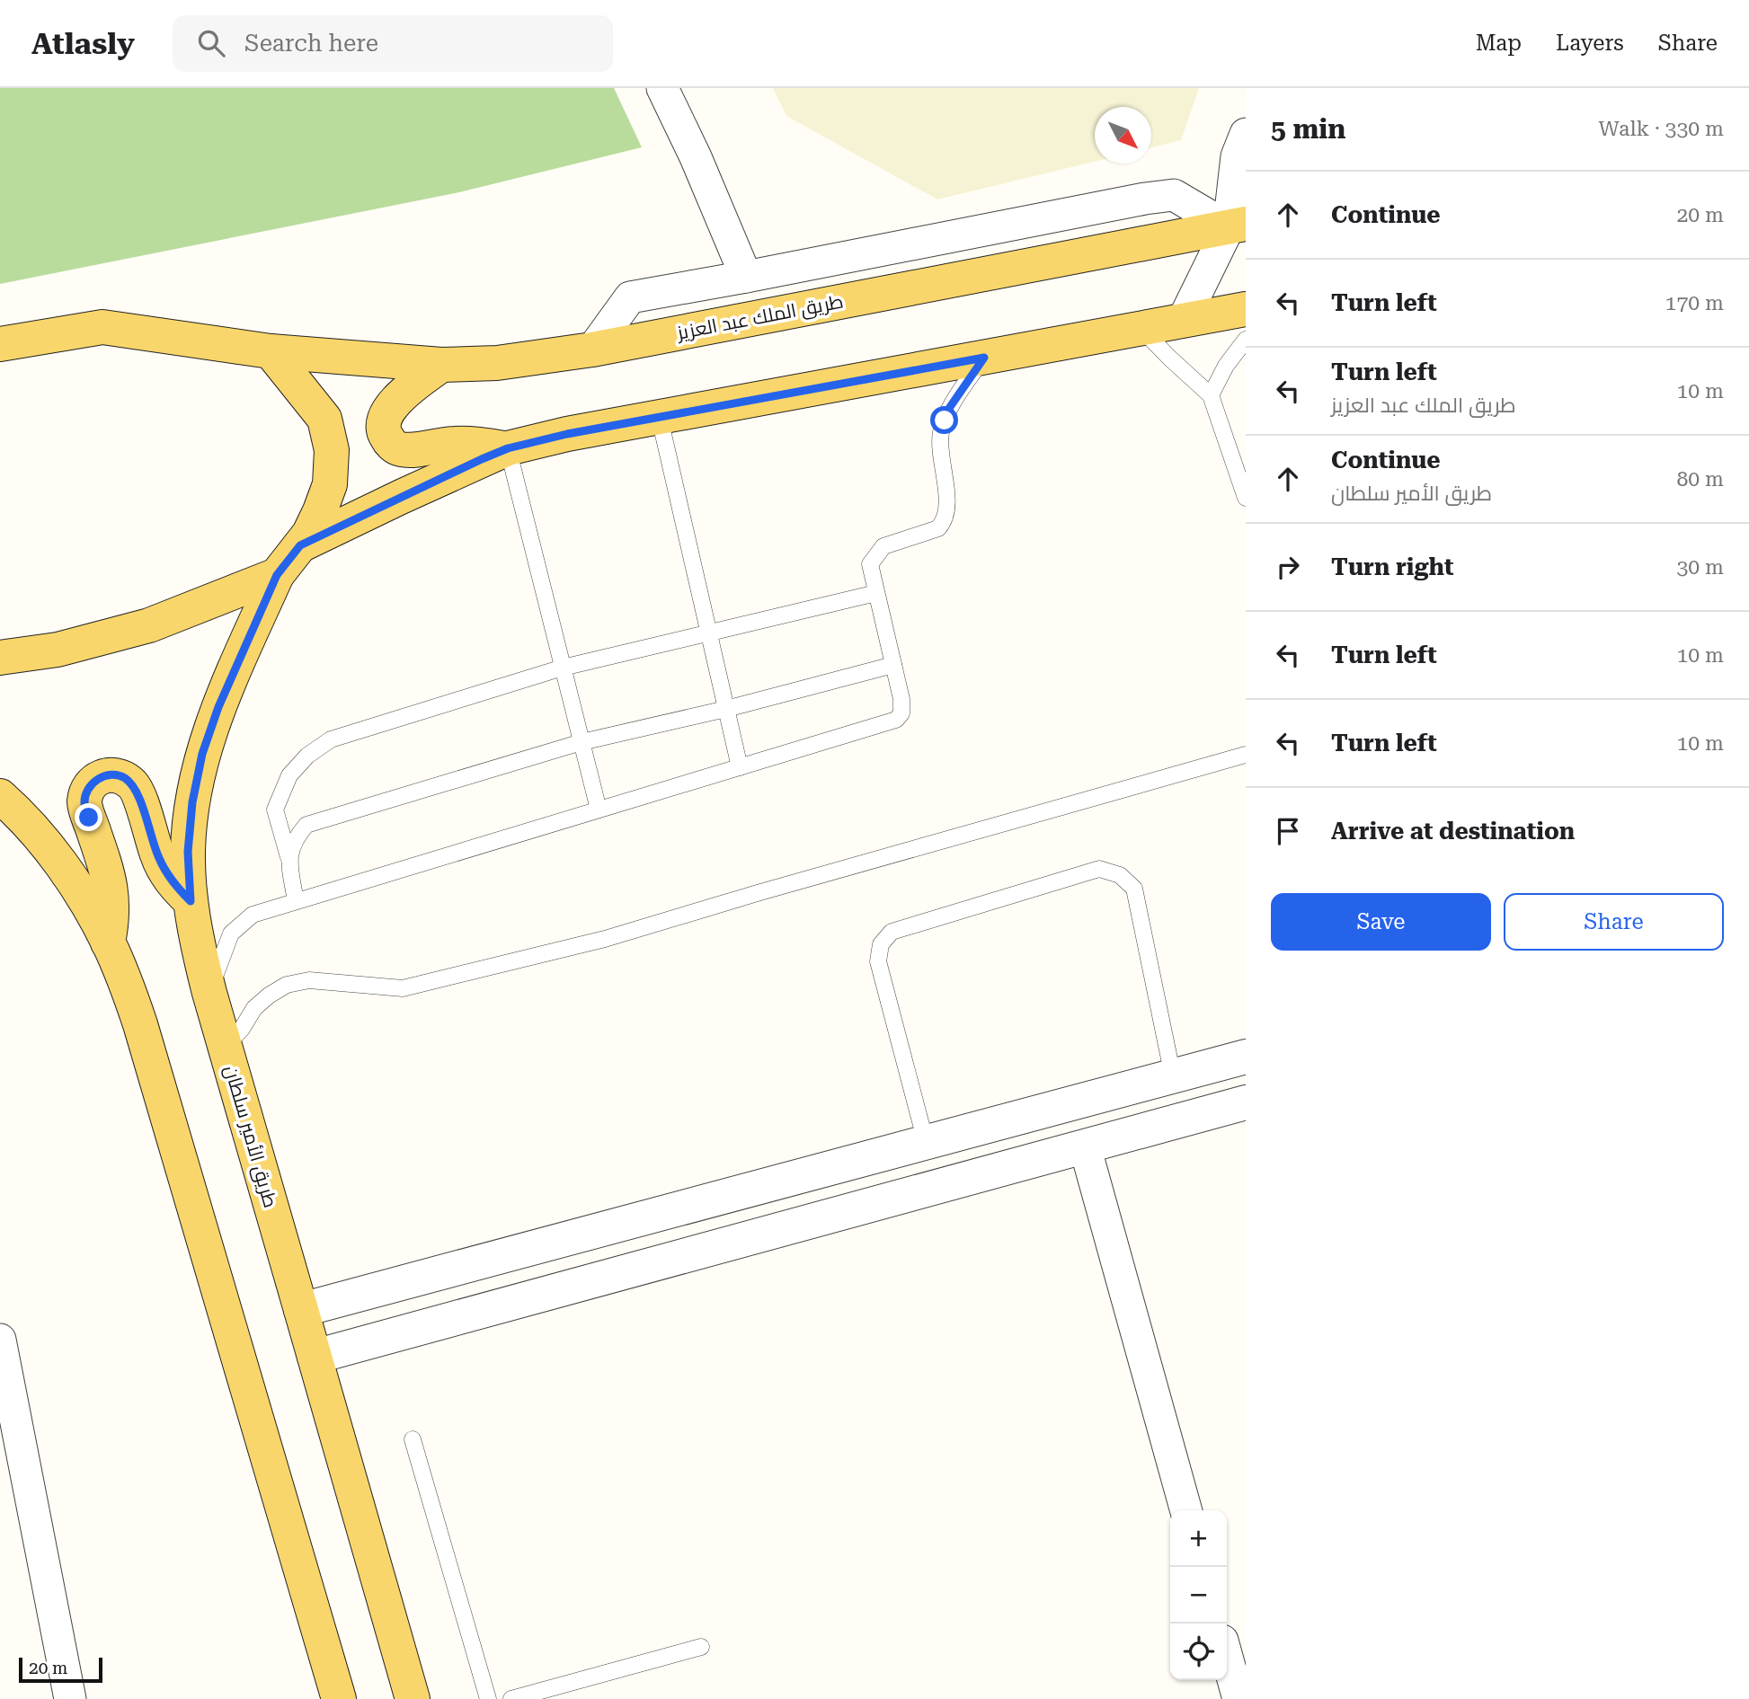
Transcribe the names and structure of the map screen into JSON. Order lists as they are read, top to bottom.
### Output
{
  "streets": {
    "main road": ["طريق الملك عبد العزيز", "طريق الأمير سلطان"]
  },
  "scale_bar": "20 m",
  "north": "bottom right",
  "page": {
    "header": "Atlasly",
    "search": "Search here",
    "nav": ["Map", "Layers", "Share"],
    "heading": ["5 min", "Walk · 330 m"],
    "list": [
      ["Continue", "20 m"],
      ["Turn left", "170 m"],
      ["Turn left", "طريق الملك عبد العزيز", "10 m"],
      ["Continue", "طريق الأمير سلطان", "80 m"],
      ["Turn right", "30 m"],
      ["Turn left", "10 m"],
      ["Turn left", "10 m"],
      "Arrive at destination"
    ],
    "buttons": ["Save", "Share"],
    "map_buttons": ["+", "−"],
    "scale": "20 m"
  }
}
